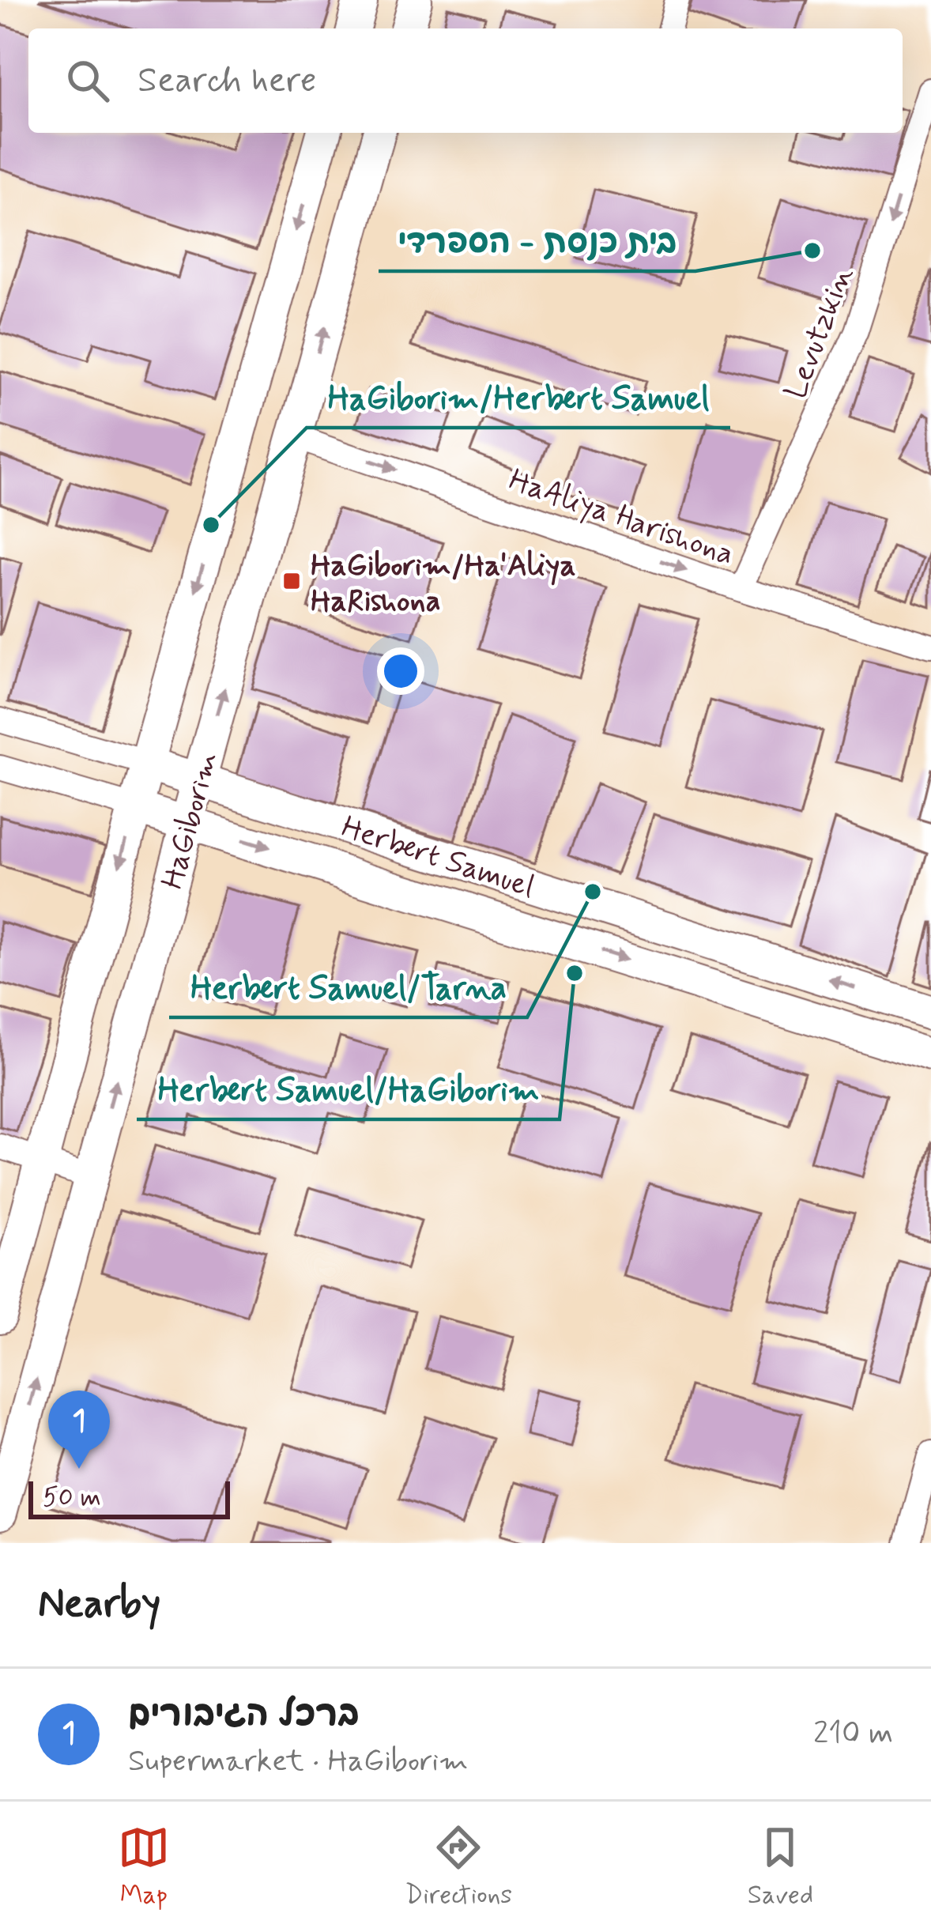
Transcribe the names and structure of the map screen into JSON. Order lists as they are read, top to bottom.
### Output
{
  "streets": {
    "street": [
      "Levutzkin",
      "HaAliya Harishona",
      "HaGiborim",
      "Herbert Samuel"
    ]
  },
  "crossings": [
    ["Levutzkin", "HaAliya Harishona"],
    ["HaAliya Harishona", "HaGiborim"],
    ["HaGiborim", "Herbert Samuel"]
  ],
  "one_way": ["Levutzkin", "HaAliya Harishona"],
  "places": {
    "other": [
      "בית כנסת - הספרדי",
      "HaGiborim/Herbert Samuel",
      "Herbert Samuel/Tarna",
      "Herbert Samuel/HaGiborim"
    ],
    "transit": ["HaGiborim/Ha'Aliya HaRishona"]
  },
  "scale_bar": "50 m",
  "page": {
    "search": "Search here",
    "pins": "1",
    "scale": "50 m",
    "heading": "Nearby",
    "list": [
      {
        "mark": "1",
        "name": "ברכל הגיבורים",
        "note": "Supermarket · HaGiborim",
        "value": "210 m"
      }
    ],
    "nav": ["Map", "Directions", "Saved"]
  }
}
